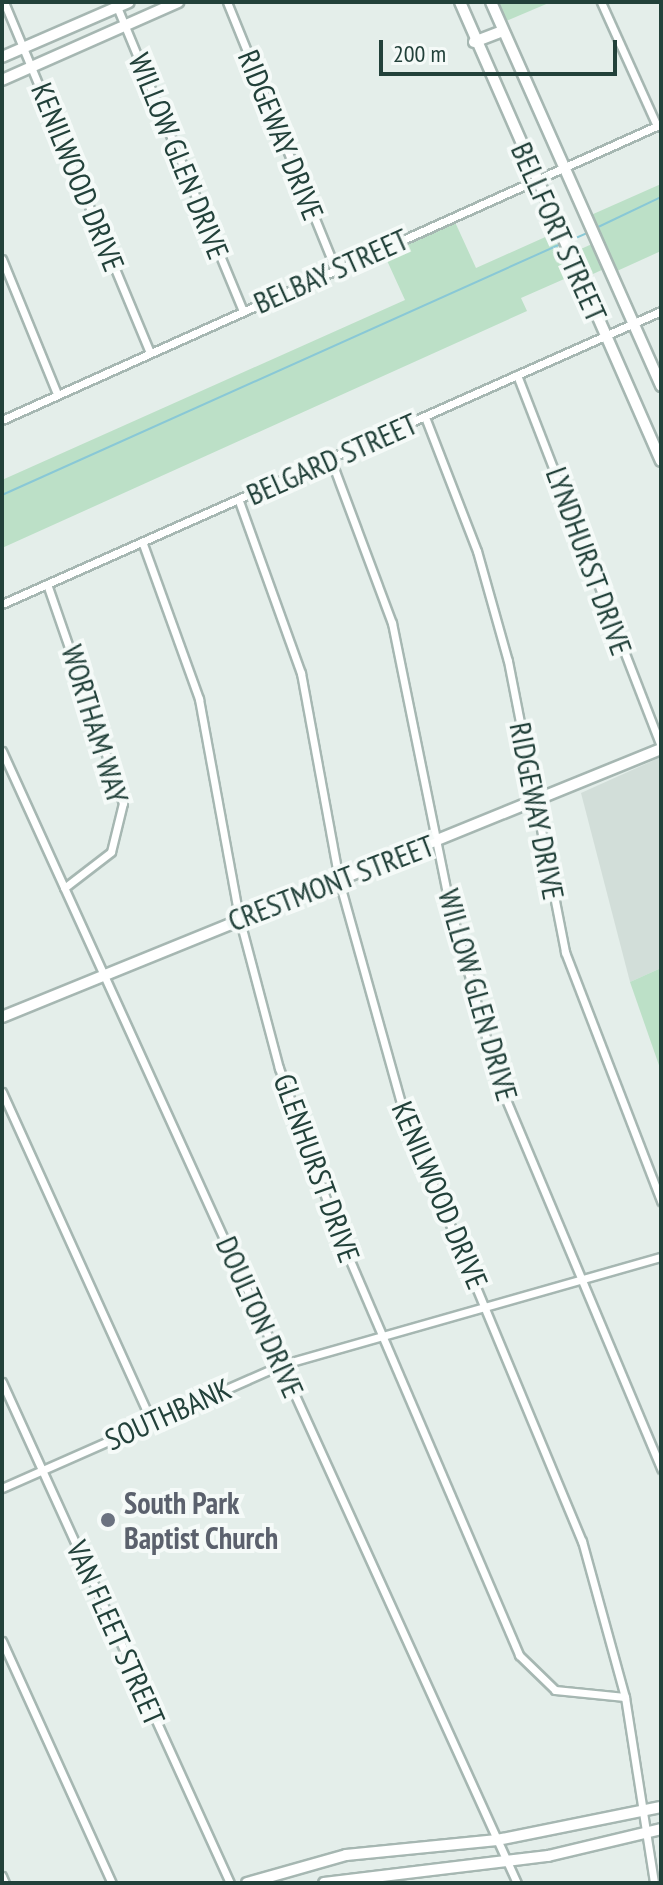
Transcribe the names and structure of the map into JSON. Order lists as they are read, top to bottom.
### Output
{
  "streets": {
    "main road": ["BELLFORT STREET", "CRESTMONT STREET"],
    "street": [
      "RIDGEWAY DRIVE",
      "WILLOW GLEN DRIVE",
      "KENILWOOD DRIVE",
      "BELBAY STREET",
      "BELGARD STREET",
      "LYNDHURST DRIVE",
      "WORTHAM WAY",
      "GLENHURST DRIVE",
      "DOULTON DRIVE",
      "SOUTHBANK",
      "VAN FLEET STREET"
    ]
  },
  "crossings": [
    ["RIDGEWAY DRIVE", "BELBAY STREET"],
    ["RIDGEWAY DRIVE", "BELGARD STREET"],
    ["RIDGEWAY DRIVE", "CRESTMONT STREET"],
    ["WILLOW GLEN DRIVE", "BELBAY STREET"],
    ["WILLOW GLEN DRIVE", "BELGARD STREET"],
    ["WILLOW GLEN DRIVE", "CRESTMONT STREET"],
    ["WILLOW GLEN DRIVE", "SOUTHBANK"],
    ["KENILWOOD DRIVE", "BELBAY STREET"],
    ["KENILWOOD DRIVE", "BELGARD STREET"],
    ["KENILWOOD DRIVE", "CRESTMONT STREET"],
    ["KENILWOOD DRIVE", "GLENHURST DRIVE"],
    ["KENILWOOD DRIVE", "SOUTHBANK"],
    ["BELLFORT STREET", "BELBAY STREET"],
    ["BELLFORT STREET", "BELGARD STREET"],
    ["BELGARD STREET", "LYNDHURST DRIVE"],
    ["BELGARD STREET", "WORTHAM WAY"],
    ["BELGARD STREET", "GLENHURST DRIVE"],
    ["LYNDHURST DRIVE", "CRESTMONT STREET"],
    ["WORTHAM WAY", "DOULTON DRIVE"],
    ["CRESTMONT STREET", "GLENHURST DRIVE"],
    ["CRESTMONT STREET", "DOULTON DRIVE"],
    ["GLENHURST DRIVE", "SOUTHBANK"],
    ["DOULTON DRIVE", "SOUTHBANK"],
    ["SOUTHBANK", "VAN FLEET STREET"]
  ],
  "places": ["South Park Baptist Church"],
  "scale_bar": "200 m"
}
